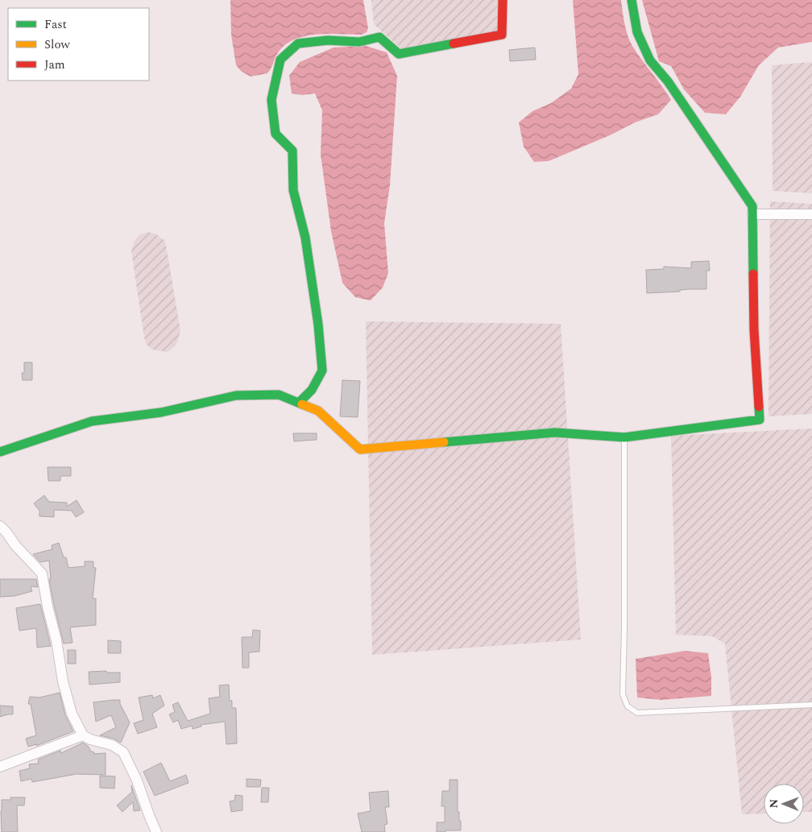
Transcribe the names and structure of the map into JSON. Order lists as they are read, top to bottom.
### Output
{
  "legend": ["Fast", "Slow", "Jam"],
  "north": "left"
}
